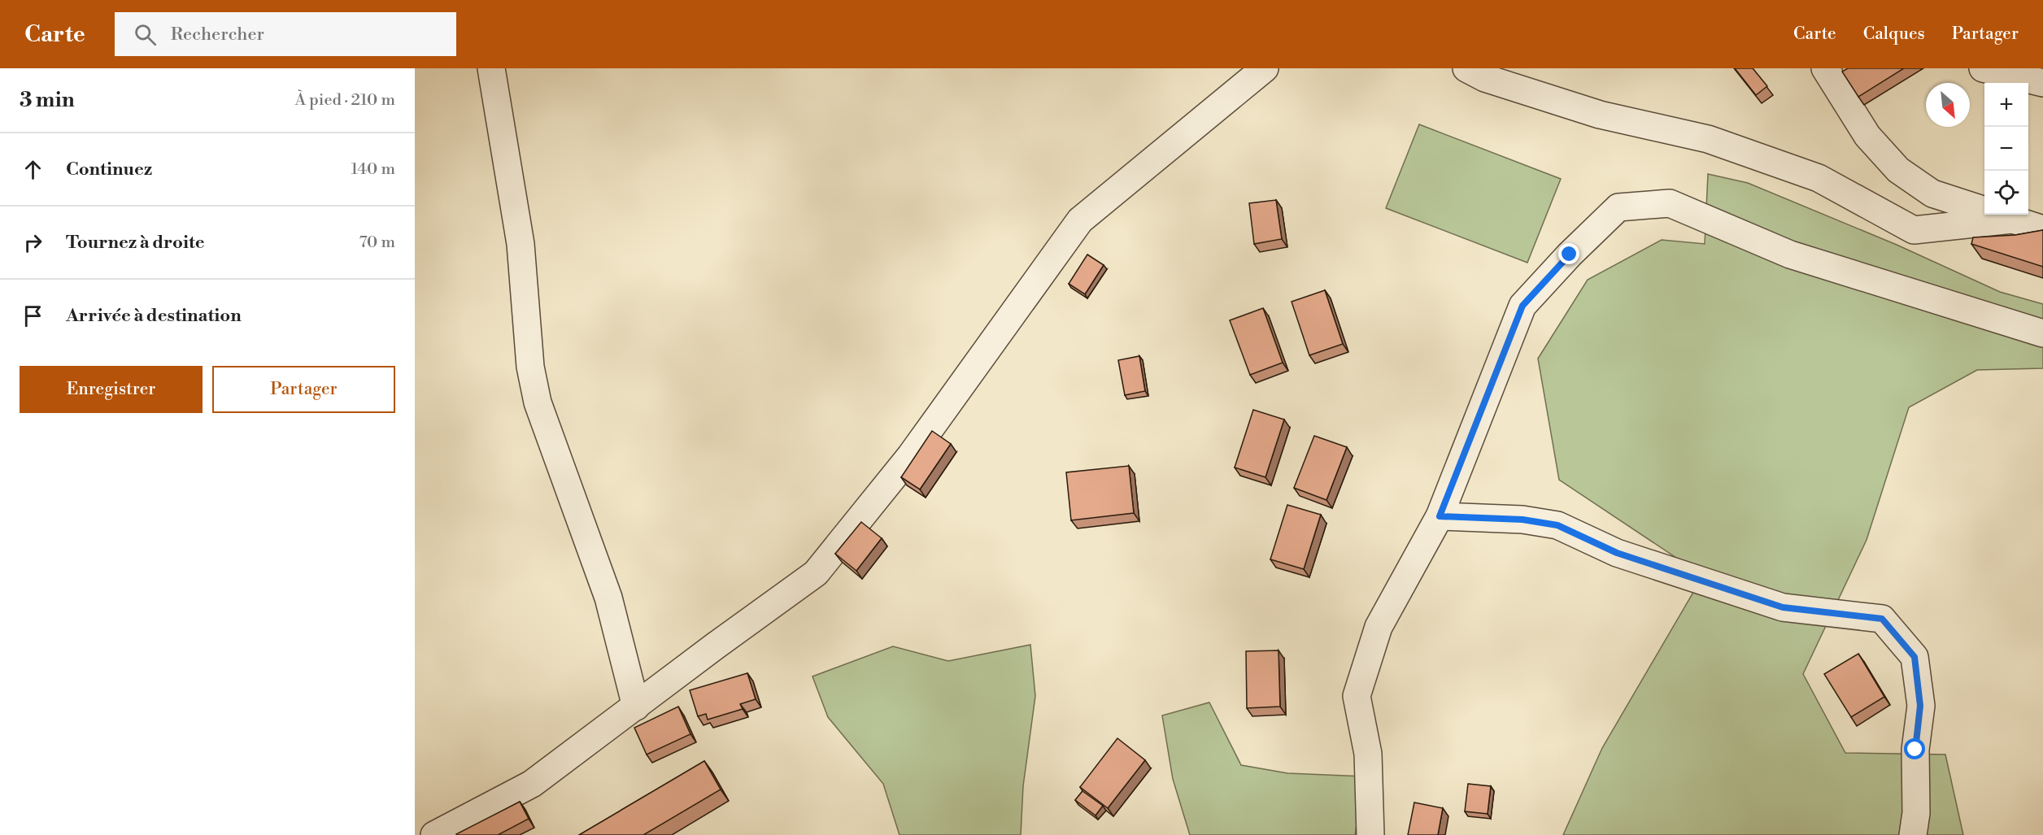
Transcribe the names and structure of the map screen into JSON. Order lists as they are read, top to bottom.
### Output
{
  "north": "bottom right",
  "page": {
    "header": "Carte",
    "search": "Rechercher",
    "nav": ["Carte", "Calques", "Partager"],
    "heading": ["3 min", "À pied · 210 m"],
    "map_buttons": ["+", "−"],
    "list": [
      ["Continuez", "140 m"],
      ["Tournez à droite", "70 m"],
      "Arrivée à destination"
    ],
    "buttons": ["Enregistrer", "Partager"]
  }
}
